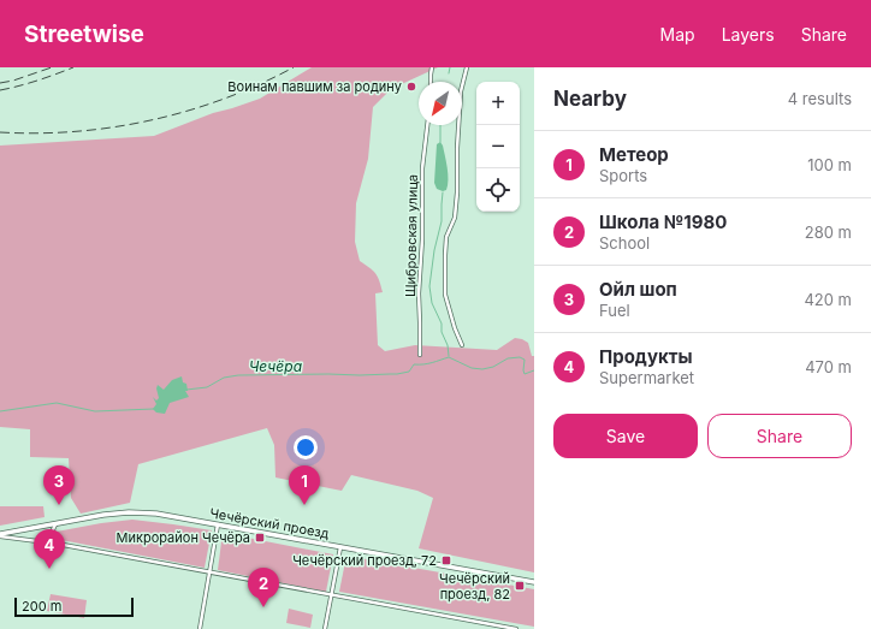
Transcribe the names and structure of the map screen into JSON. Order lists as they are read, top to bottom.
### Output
{
  "streets": {
    "main road": ["Чечёрский проезд"],
    "street": ["Щибровская улица"]
  },
  "water": ["Чечёра"],
  "places": {
    "other": ["Воинам павшим за родину"],
    "transit": ["Микрорайон Чечёра", "Чечёрский проезд, 72", "Чечёрский проезд, 82"]
  },
  "scale_bar": "200 m",
  "north": "bottom left",
  "page": {
    "header": "Streetwise",
    "nav": ["Map", "Layers", "Share"],
    "heading": ["Nearby", "4 results"],
    "map_buttons": ["+", "−"],
    "list": [
      {
        "mark": "1",
        "name": "Метеор",
        "note": "Sports",
        "value": "100 m"
      },
      {
        "mark": "2",
        "name": "Школа №1980",
        "note": "School",
        "value": "280 m"
      },
      {
        "mark": "3",
        "name": "Ойл шоп",
        "note": "Fuel",
        "value": "420 m"
      },
      {
        "mark": "4",
        "name": "Продукты",
        "note": "Supermarket",
        "value": "470 m"
      }
    ],
    "buttons": ["Save", "Share"],
    "pins": [
      "1",
      "3",
      "4",
      "2"
    ],
    "scale": "200 m"
  }
}
